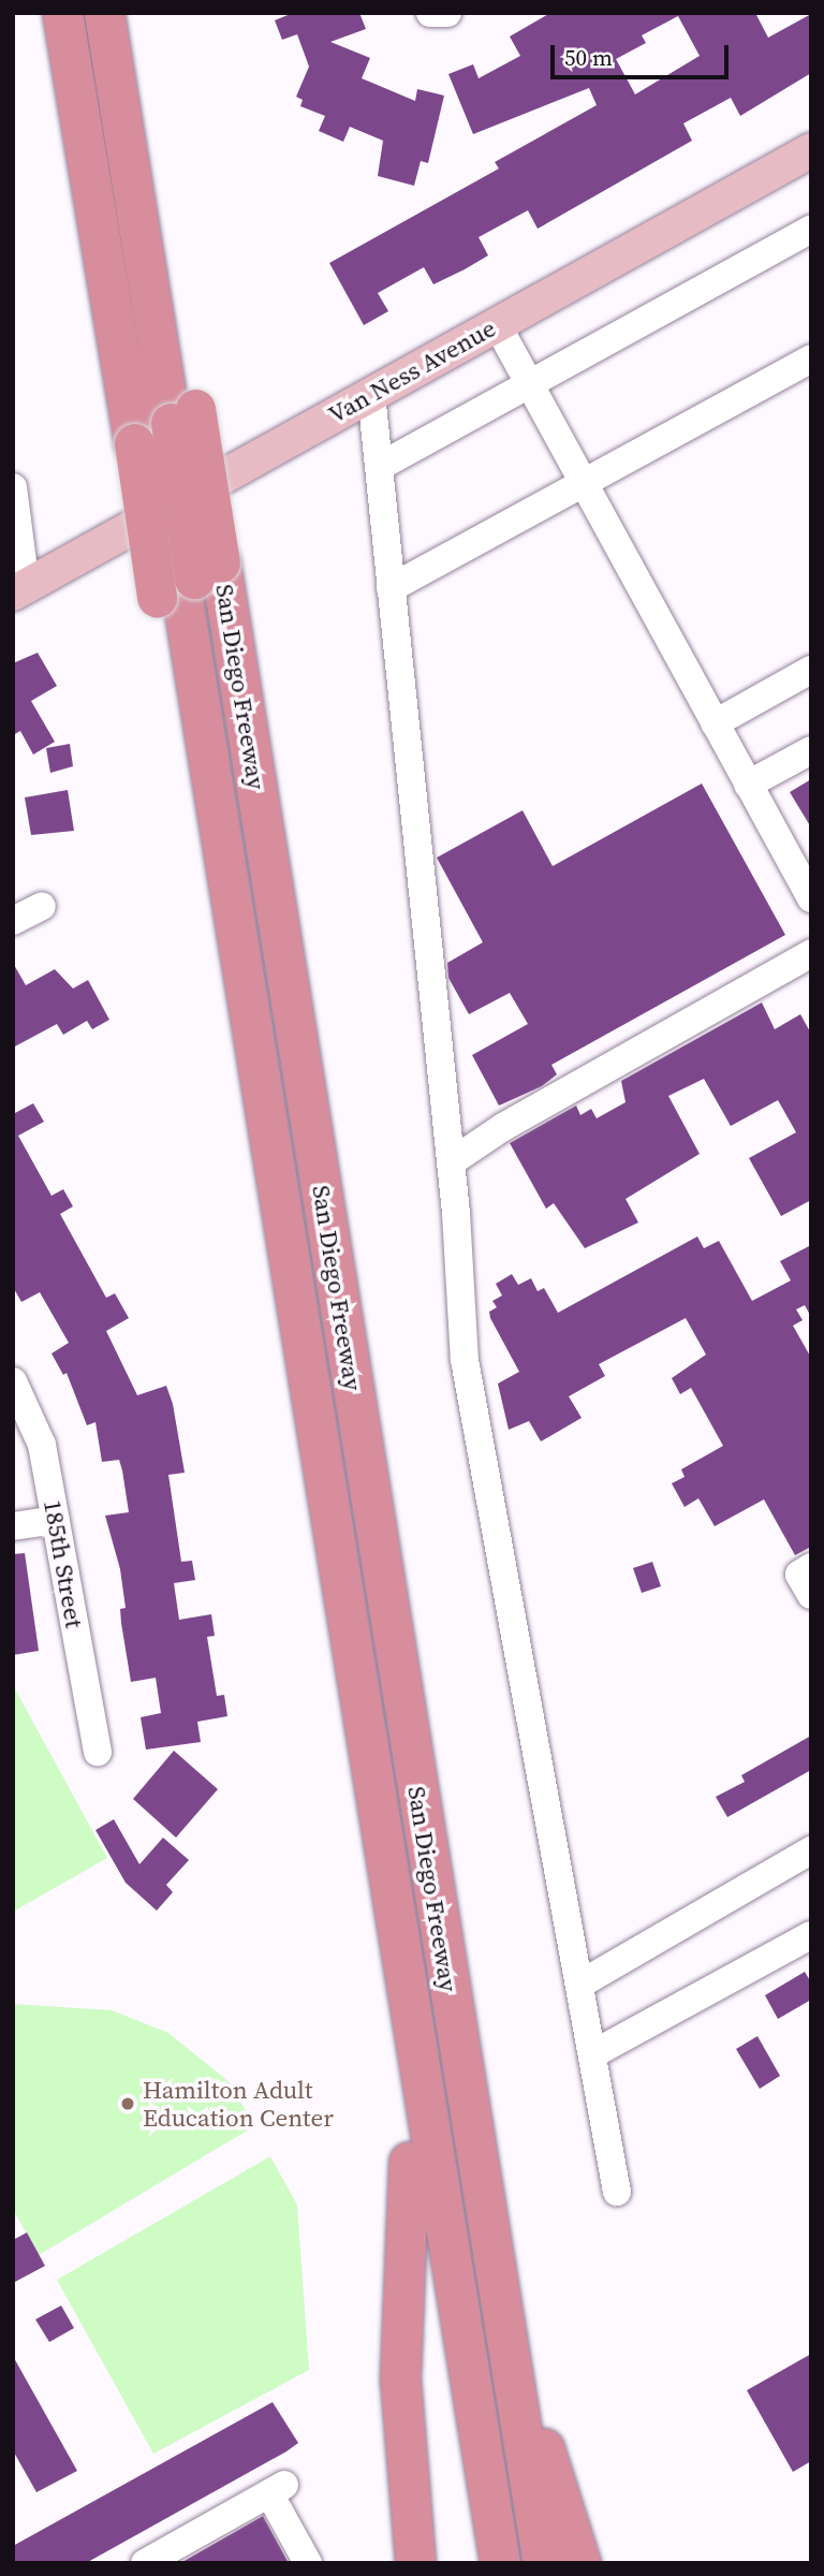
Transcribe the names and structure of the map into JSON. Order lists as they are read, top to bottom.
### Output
{
  "streets": {
    "highway": ["San Diego Freeway"],
    "main road": ["Van Ness Avenue"],
    "street": ["185th Street"]
  },
  "places": ["Hamilton Adult Education Center"],
  "scale_bar": "50 m"
}
